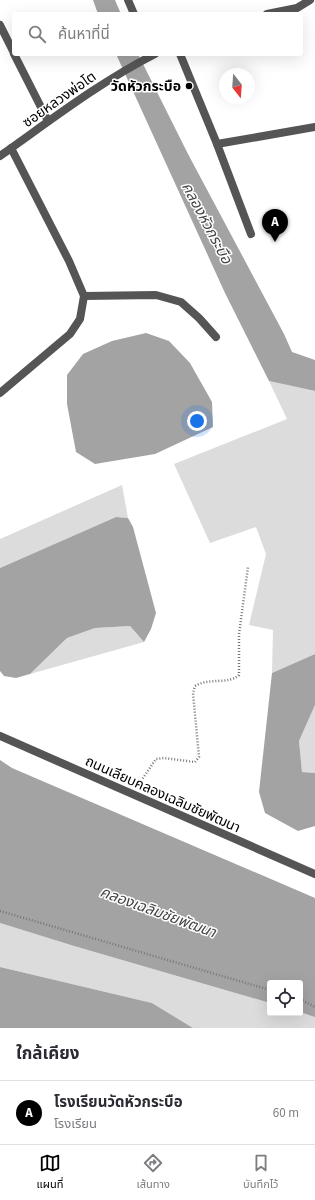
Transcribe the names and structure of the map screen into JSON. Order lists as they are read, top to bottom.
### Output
{
  "streets": {
    "street": ["ซอยหลวงพ่อโต", "ถนนเลียบคลองเฉลิมชัยพัฒนา"]
  },
  "water": ["คลองหัวกระบือ", "คลองเฉลิมชัยพัฒนา"],
  "places": ["วัดหัวกระบือ"],
  "north": "bottom",
  "page": {
    "search": "ค้นหาที่นี่",
    "pins": "A",
    "heading": "ใกล้เคียง",
    "list": [
      {
        "mark": "A",
        "name": "โรงเรียนวัดหัวกระบือ",
        "note": "โรงเรียน",
        "value": "60 m"
      }
    ],
    "nav": ["แผนที่", "เส้นทาง", "บันทึกไว้"]
  }
}
